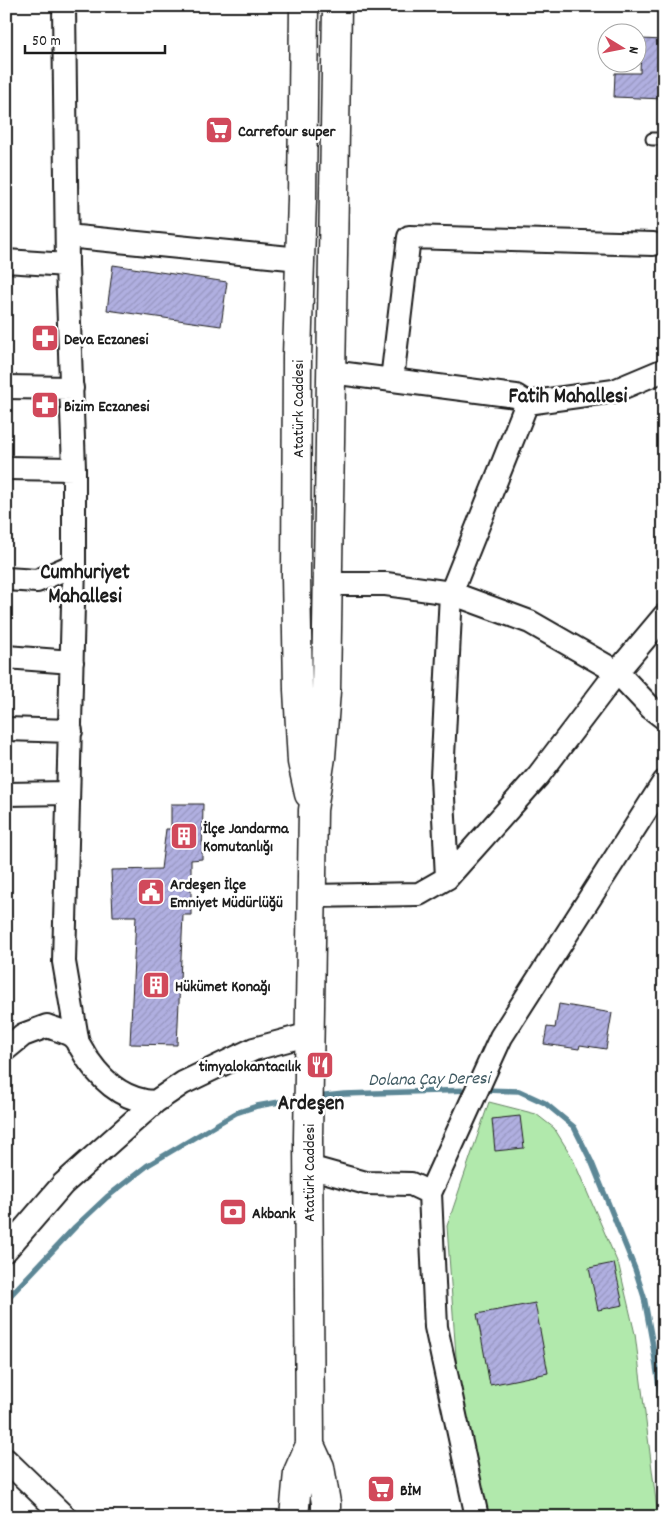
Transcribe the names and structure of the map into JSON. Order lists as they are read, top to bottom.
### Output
{
  "streets": {
    "main road": ["Atatürk Caddesi"]
  },
  "districts": ["Fatih Mahallesi", "Cumhuriyet Mahallesi", "Ardeşen"],
  "water": ["Dolana Çay Deresi"],
  "places": {
    "supermarket": ["Carrefour super", "BİM"],
    "pharmacy": ["Deva Eczanesi", "Bizim Eczanesi"],
    "building": ["İlçe Jandarma Komutanlığı", "Hükümet Konağı"],
    "public building": ["Ardeşen İlçe Emniyet Müdürlüğü"],
    "restaurant": ["timyalokantacılık"],
    "bank": ["Akbank"]
  },
  "scale_bar": "50 m",
  "north": "right"
}
